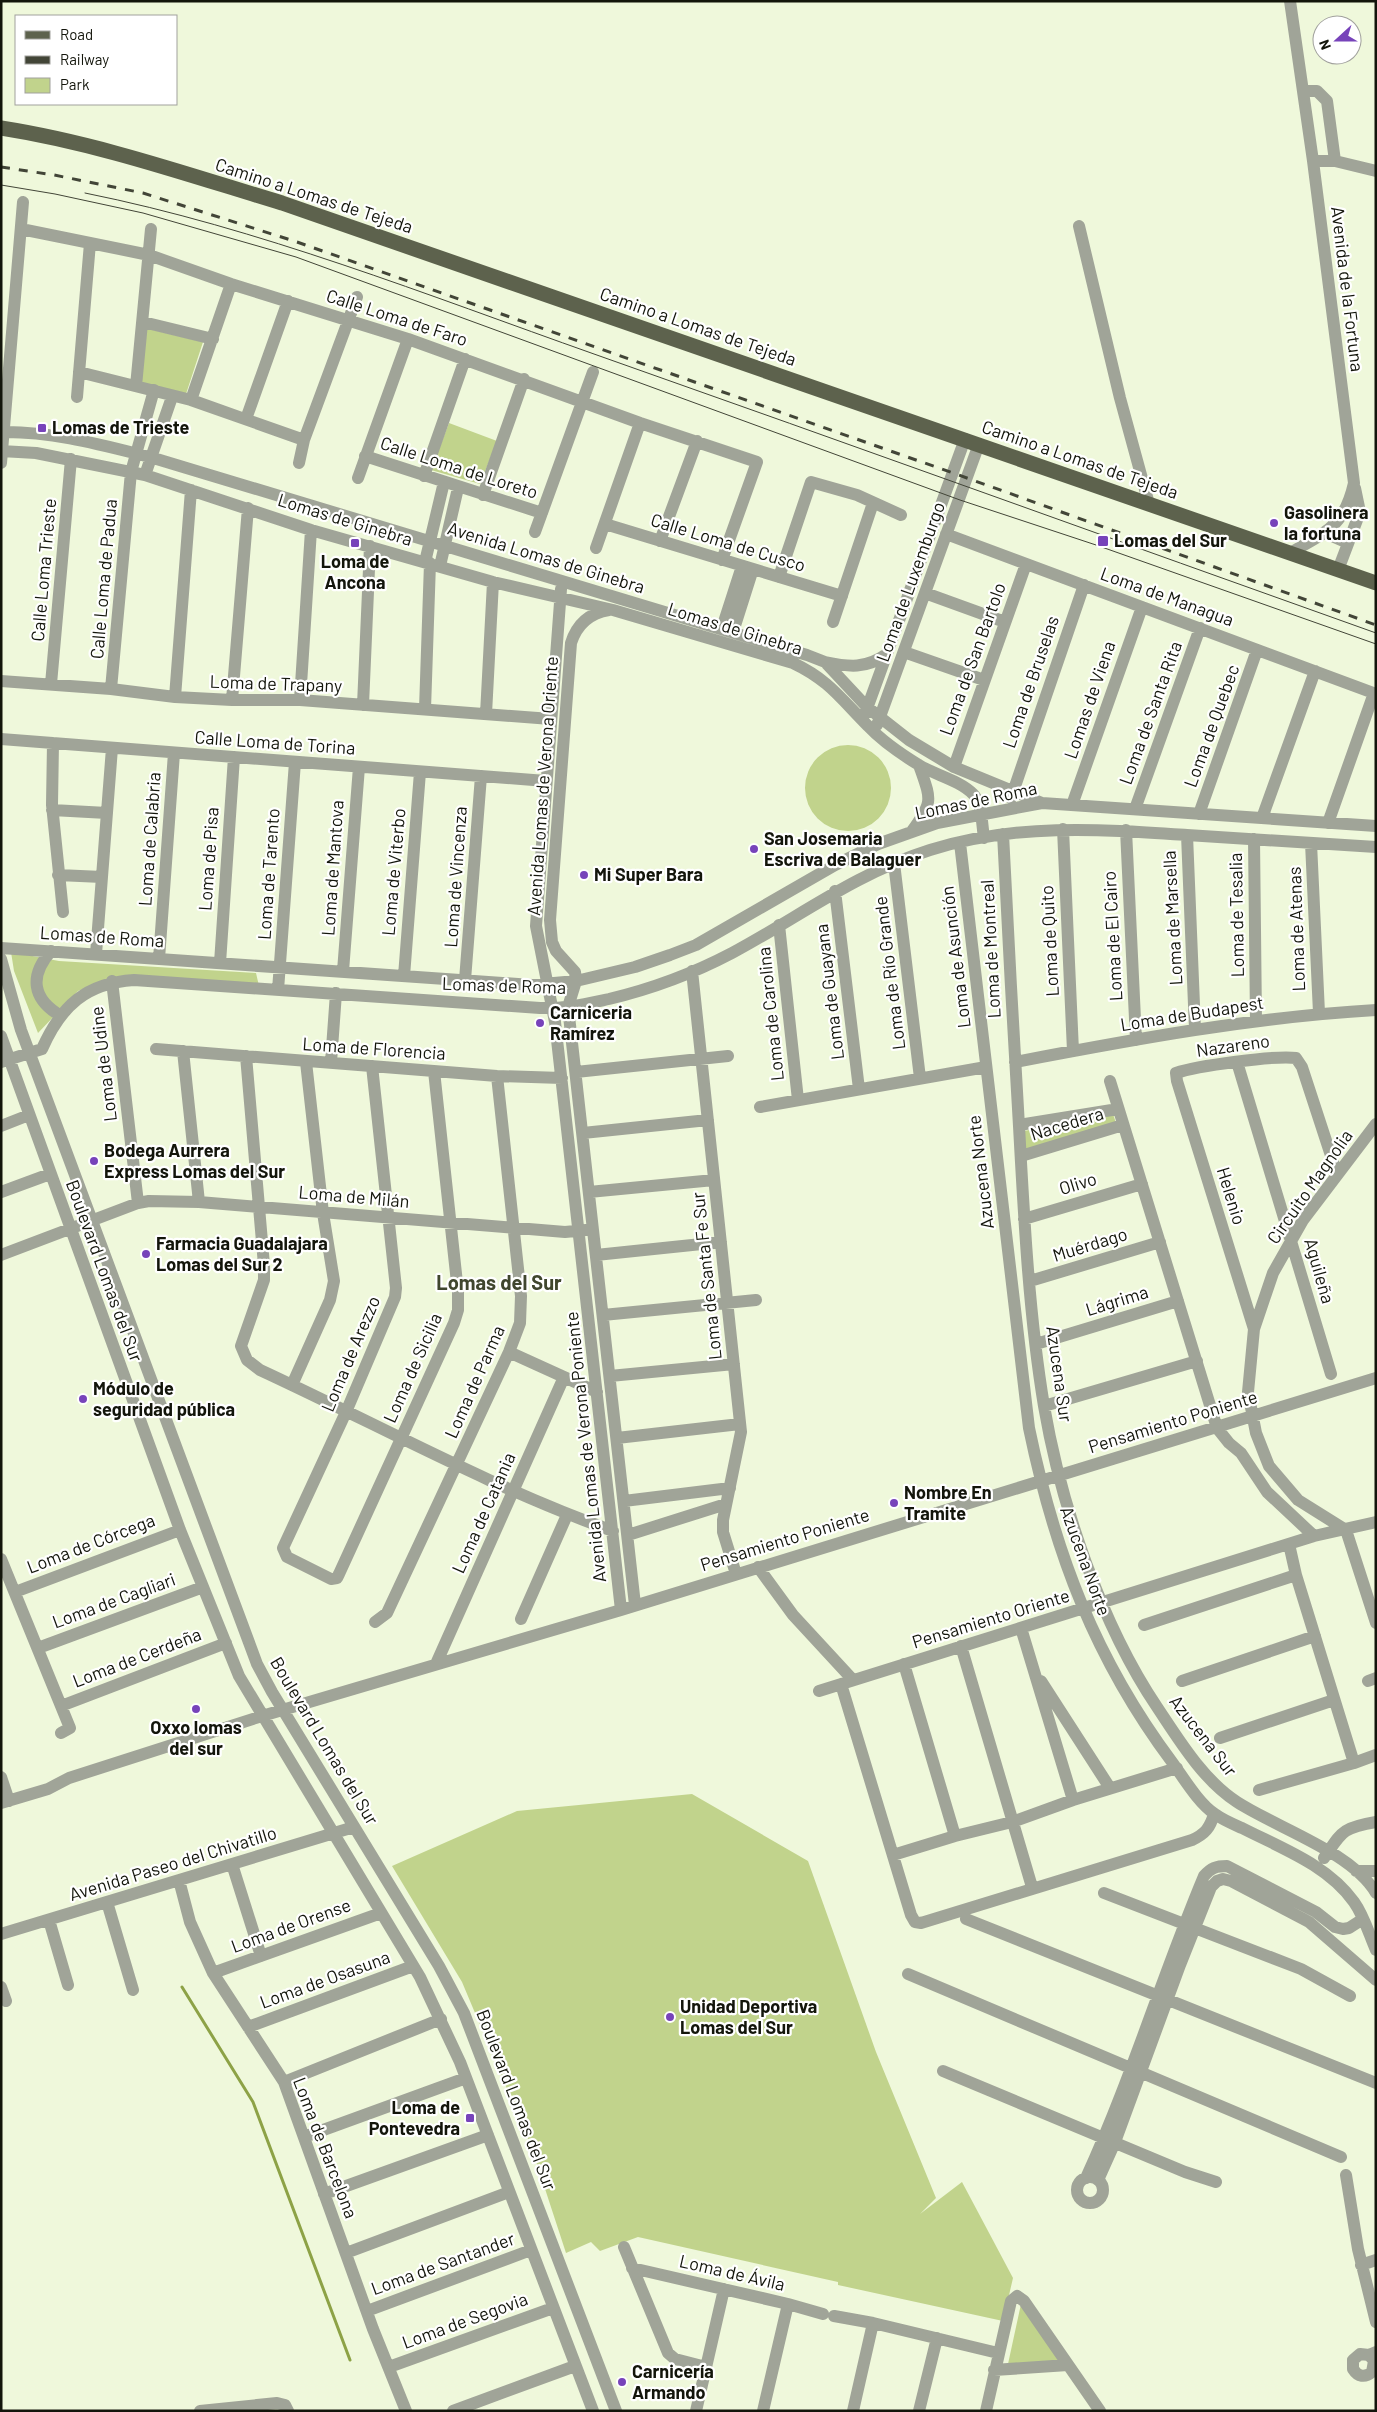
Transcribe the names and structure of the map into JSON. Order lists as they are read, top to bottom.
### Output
{
  "streets": {
    "main road": ["Camino a Lomas de Tejeda"],
    "street": [
      "Avenida de la Fortuna",
      "Calle Loma de Faro",
      "Calle Loma de Loreto",
      "Lomas de Ginebra",
      "Calle Loma de Cusco",
      "Avenida Lomas de Ginebra",
      "Calle Loma Trieste",
      "Calle Loma de Padua",
      "Loma de Luxemburgo",
      "Loma de Managua",
      "Loma de San Bartolo",
      "Loma de Bruselas",
      "Loma de Trapany",
      "Lomas de Viena",
      "Loma de Santa Rita",
      "Loma de Quebec",
      "Calle Loma de Torina",
      "Avenida Lomas de Verona Oriente",
      "Lomas de Roma",
      "Loma de Calabria",
      "Loma de Pisa",
      "Loma de Mantova",
      "Loma de Viterbo",
      "Loma de Tarento",
      "Loma de Vincenza",
      "Loma de Tesalia",
      "Loma de Marsella",
      "Loma de Atenas",
      "Loma de El Cairo",
      "Loma de Quito",
      "Loma de Montreal",
      "Loma de Asunción",
      "Loma de Río Grande",
      "Loma de Guayana",
      "Loma de Carolina",
      "Loma de Budapest",
      "Nazareno",
      "Loma de Florencia",
      "Loma de Udine",
      "Nacedera",
      "Azucena Norte",
      "Olivo",
      "Circuito Magnolia",
      "Helenio",
      "Loma de Milán",
      "Muérdago",
      "Boulevard Lomas del Sur",
      "Aguileña",
      "Loma de Santa Fe Sur",
      "Lágrima",
      "Loma de Arezzo",
      "Loma de Sicilia",
      "Azucena Sur",
      "Loma de Parma",
      "Pensamiento Poniente",
      "Avenida Lomas de Verona Poniente",
      "Loma de Catania",
      "Loma de Córcega",
      "Loma de Cagliari",
      "Pensamiento Oriente",
      "Loma de Cerdeña",
      "Avenida Paseo del Chivatillo",
      "Loma de Orense",
      "Loma de Osasuna",
      "Loma de Barcelona",
      "Loma de Santander",
      "Loma de Ávila",
      "Loma de Segovia"
    ]
  },
  "crossings": [
    ["Camino a Lomas de Tejeda", "Avenida de la Fortuna"],
    ["Camino a Lomas de Tejeda", "Loma de Luxemburgo"],
    ["Calle Loma de Faro", "Calle Loma de Cusco"],
    ["Lomas de Ginebra", "Calle Loma Trieste"],
    ["Lomas de Ginebra", "Calle Loma de Padua"],
    ["Lomas de Ginebra", "Loma de Luxemburgo"],
    ["Lomas de Ginebra", "Avenida Lomas de Verona Oriente"],
    ["Lomas de Ginebra", "Lomas de Roma"],
    ["Avenida Lomas de Ginebra", "Calle Loma de Padua"],
    ["Avenida Lomas de Ginebra", "Loma de Luxemburgo"],
    ["Avenida Lomas de Ginebra", "Loma de San Bartolo"],
    ["Avenida Lomas de Ginebra", "Loma de Bruselas"],
    ["Avenida Lomas de Ginebra", "Avenida Lomas de Verona Oriente"],
    ["Avenida Lomas de Ginebra", "Lomas de Roma"],
    ["Calle Loma Trieste", "Loma de Trapany"],
    ["Calle Loma de Padua", "Loma de Trapany"],
    ["Loma de Luxemburgo", "Loma de Managua"],
    ["Loma de Managua", "Loma de San Bartolo"],
    ["Loma de Managua", "Loma de Bruselas"],
    ["Loma de Managua", "Lomas de Viena"],
    ["Loma de Managua", "Loma de Santa Rita"],
    ["Loma de Managua", "Loma de Quebec"],
    ["Loma de Bruselas", "Lomas de Roma"],
    ["Loma de Trapany", "Avenida Lomas de Verona Oriente"],
    ["Lomas de Viena", "Lomas de Roma"],
    ["Loma de Santa Rita", "Lomas de Roma"],
    ["Loma de Quebec", "Lomas de Roma"],
    ["Calle Loma de Torina", "Avenida Lomas de Verona Oriente"],
    ["Calle Loma de Torina", "Loma de Calabria"],
    ["Calle Loma de Torina", "Loma de Pisa"],
    ["Calle Loma de Torina", "Loma de Mantova"],
    ["Calle Loma de Torina", "Loma de Viterbo"],
    ["Calle Loma de Torina", "Loma de Tarento"],
    ["Calle Loma de Torina", "Loma de Vincenza"],
    ["Avenida Lomas de Verona Oriente", "Lomas de Roma"],
    ["Avenida Lomas de Verona Oriente", "Avenida Lomas de Verona Poniente"],
    ["Lomas de Roma", "Loma de Calabria"],
    ["Lomas de Roma", "Loma de Pisa"],
    ["Lomas de Roma", "Loma de Mantova"],
    ["Lomas de Roma", "Loma de Viterbo"],
    ["Lomas de Roma", "Loma de Tarento"],
    ["Lomas de Roma", "Loma de Vincenza"],
    ["Lomas de Roma", "Loma de Tesalia"],
    ["Lomas de Roma", "Loma de Marsella"],
    ["Lomas de Roma", "Loma de Atenas"],
    ["Lomas de Roma", "Loma de El Cairo"],
    ["Lomas de Roma", "Loma de Quito"],
    ["Lomas de Roma", "Loma de Montreal"],
    ["Lomas de Roma", "Loma de Asunción"],
    ["Lomas de Roma", "Loma de Río Grande"],
    ["Lomas de Roma", "Loma de Guayana"],
    ["Lomas de Roma", "Loma de Carolina"],
    ["Lomas de Roma", "Loma de Udine"],
    ["Lomas de Roma", "Boulevard Lomas del Sur"],
    ["Lomas de Roma", "Loma de Santa Fe Sur"],
    ["Lomas de Roma", "Avenida Lomas de Verona Poniente"],
    ["Loma de Tesalia", "Loma de Budapest"],
    ["Loma de Marsella", "Loma de Budapest"],
    ["Loma de Atenas", "Loma de Budapest"],
    ["Loma de El Cairo", "Loma de Budapest"],
    ["Loma de Quito", "Loma de Budapest"],
    ["Loma de Montreal", "Loma de Budapest"],
    ["Loma de Montreal", "Azucena Sur"],
    ["Loma de Asunción", "Azucena Norte"],
    ["Loma de Budapest", "Azucena Sur"],
    ["Nazareno", "Circuito Magnolia"],
    ["Nazareno", "Helenio"],
    ["Nazareno", "Aguileña"],
    ["Loma de Florencia", "Loma de Arezzo"],
    ["Loma de Florencia", "Loma de Sicilia"],
    ["Loma de Florencia", "Loma de Parma"],
    ["Loma de Florencia", "Avenida Lomas de Verona Poniente"],
    ["Loma de Udine", "Loma de Milán"],
    ["Nacedera", "Azucena Sur"],
    ["Azucena Norte", "Pensamiento Poniente"],
    ["Azucena Norte", "Pensamiento Oriente"],
    ["Olivo", "Azucena Sur"],
    ["Circuito Magnolia", "Helenio"],
    ["Circuito Magnolia", "Aguileña"],
    ["Circuito Magnolia", "Pensamiento Poniente"],
    ["Circuito Magnolia", "Pensamiento Oriente"],
    ["Loma de Milán", "Boulevard Lomas del Sur"],
    ["Loma de Milán", "Loma de Arezzo"],
    ["Loma de Milán", "Loma de Sicilia"],
    ["Loma de Milán", "Loma de Parma"],
    ["Loma de Milán", "Avenida Lomas de Verona Poniente"],
    ["Muérdago", "Azucena Sur"],
    ["Boulevard Lomas del Sur", "Pensamiento Poniente"],
    ["Boulevard Lomas del Sur", "Loma de Córcega"],
    ["Boulevard Lomas del Sur", "Loma de Cagliari"],
    ["Boulevard Lomas del Sur", "Loma de Cerdeña"],
    ["Boulevard Lomas del Sur", "Avenida Paseo del Chivatillo"],
    ["Boulevard Lomas del Sur", "Loma de Orense"],
    ["Boulevard Lomas del Sur", "Loma de Osasuna"],
    ["Boulevard Lomas del Sur", "Loma de Santander"],
    ["Boulevard Lomas del Sur", "Loma de Segovia"],
    ["Loma de Santa Fe Sur", "Pensamiento Poniente"],
    ["Lágrima", "Azucena Sur"],
    ["Loma de Arezzo", "Loma de Sicilia"],
    ["Azucena Sur", "Pensamiento Poniente"],
    ["Azucena Sur", "Pensamiento Oriente"],
    ["Pensamiento Poniente", "Avenida Lomas de Verona Poniente"],
    ["Pensamiento Poniente", "Loma de Catania"],
    ["Avenida Paseo del Chivatillo", "Loma de Barcelona"],
    ["Loma de Orense", "Loma de Barcelona"],
    ["Loma de Osasuna", "Loma de Barcelona"],
    ["Loma de Barcelona", "Loma de Santander"],
    ["Loma de Barcelona", "Loma de Segovia"]
  ],
  "districts": ["Lomas del Sur"],
  "places": {
    "transit": [
      "Lomas de Trieste",
      "Lomas del Sur",
      "Loma de Ancona",
      "Loma de Pontevedra"
    ],
    "other": [
      "Gasolinera la fortuna",
      "San Josemaria Escriva de Balaguer",
      "Mi Super Bara",
      "Carniceria Ramírez",
      "Bodega Aurrera Express Lomas del Sur",
      "Farmacia Guadalajara Lomas del Sur 2",
      "Módulo de seguridad pública",
      "Nombre En Tramite",
      "Oxxo lomas del sur",
      "Unidad Deportiva Lomas del Sur",
      "Carnicería Armando"
    ]
  },
  "legend": ["Road", "Railway", "Park"],
  "north": "left"
}
